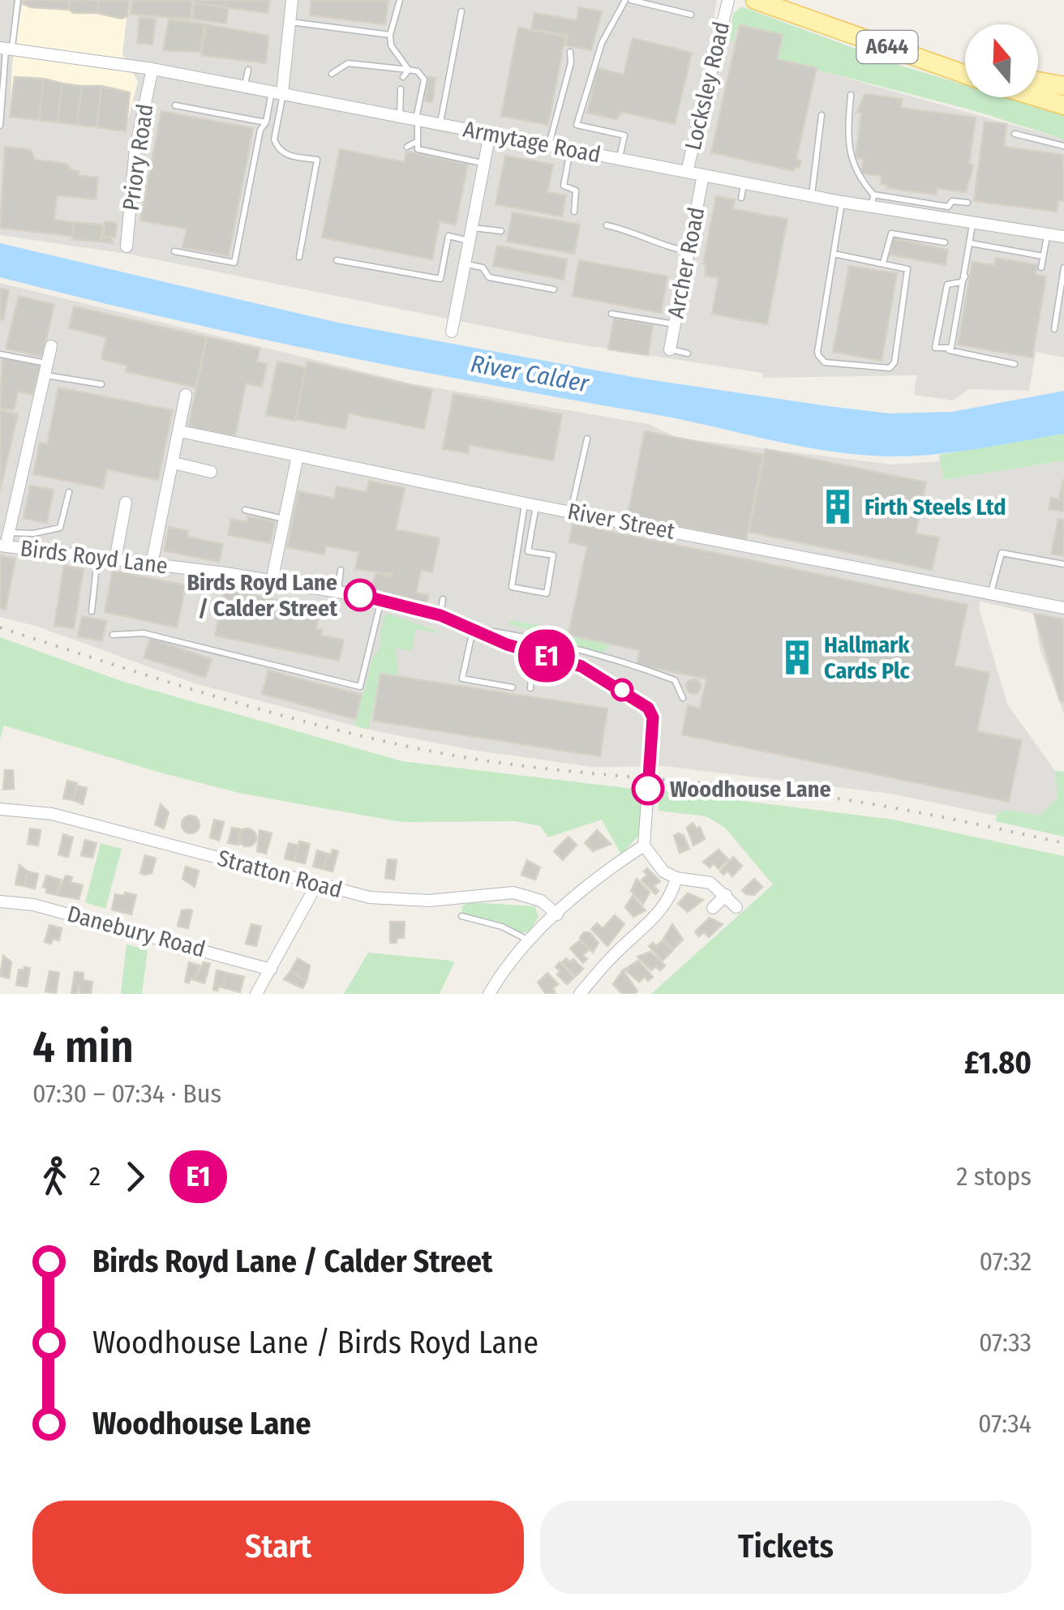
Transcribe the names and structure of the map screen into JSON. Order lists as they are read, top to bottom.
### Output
{
  "streets": {
    "main road": ["A644"],
    "street": [
      "Locksley Road",
      "Armytage Road",
      "Priory Road",
      "Archer Road",
      "River Street",
      "Birds Royd Lane",
      "Stratton Road",
      "Danebury Road"
    ]
  },
  "crossings": [
    ["Locksley Road", "Armytage Road"],
    ["Armytage Road", "Priory Road"],
    ["Armytage Road", "Archer Road"]
  ],
  "water": ["River Calder"],
  "places": {
    "building": ["Firth Steels Ltd", "Hallmark Cards Plc"],
    "other": ["Birds Royd Lane / Calder Street", "Woodhouse Lane"]
  },
  "lines": ["bus line E1"],
  "north": "top",
  "page": {
    "on_map": "E1",
    "heading": ["4 min", "07:30 – 07:34 · Bus", "£1.80"],
    "legs": ["2", "E1", "2 stops"],
    "list": [
      {
        "name": "Birds Royd Lane / Calder Street",
        "value": "07:32"
      },
      {
        "name": "Woodhouse Lane / Birds Royd Lane",
        "value": "07:33"
      },
      {
        "name": "Woodhouse Lane",
        "value": "07:34"
      }
    ],
    "buttons": ["Start", "Tickets"]
  }
}
